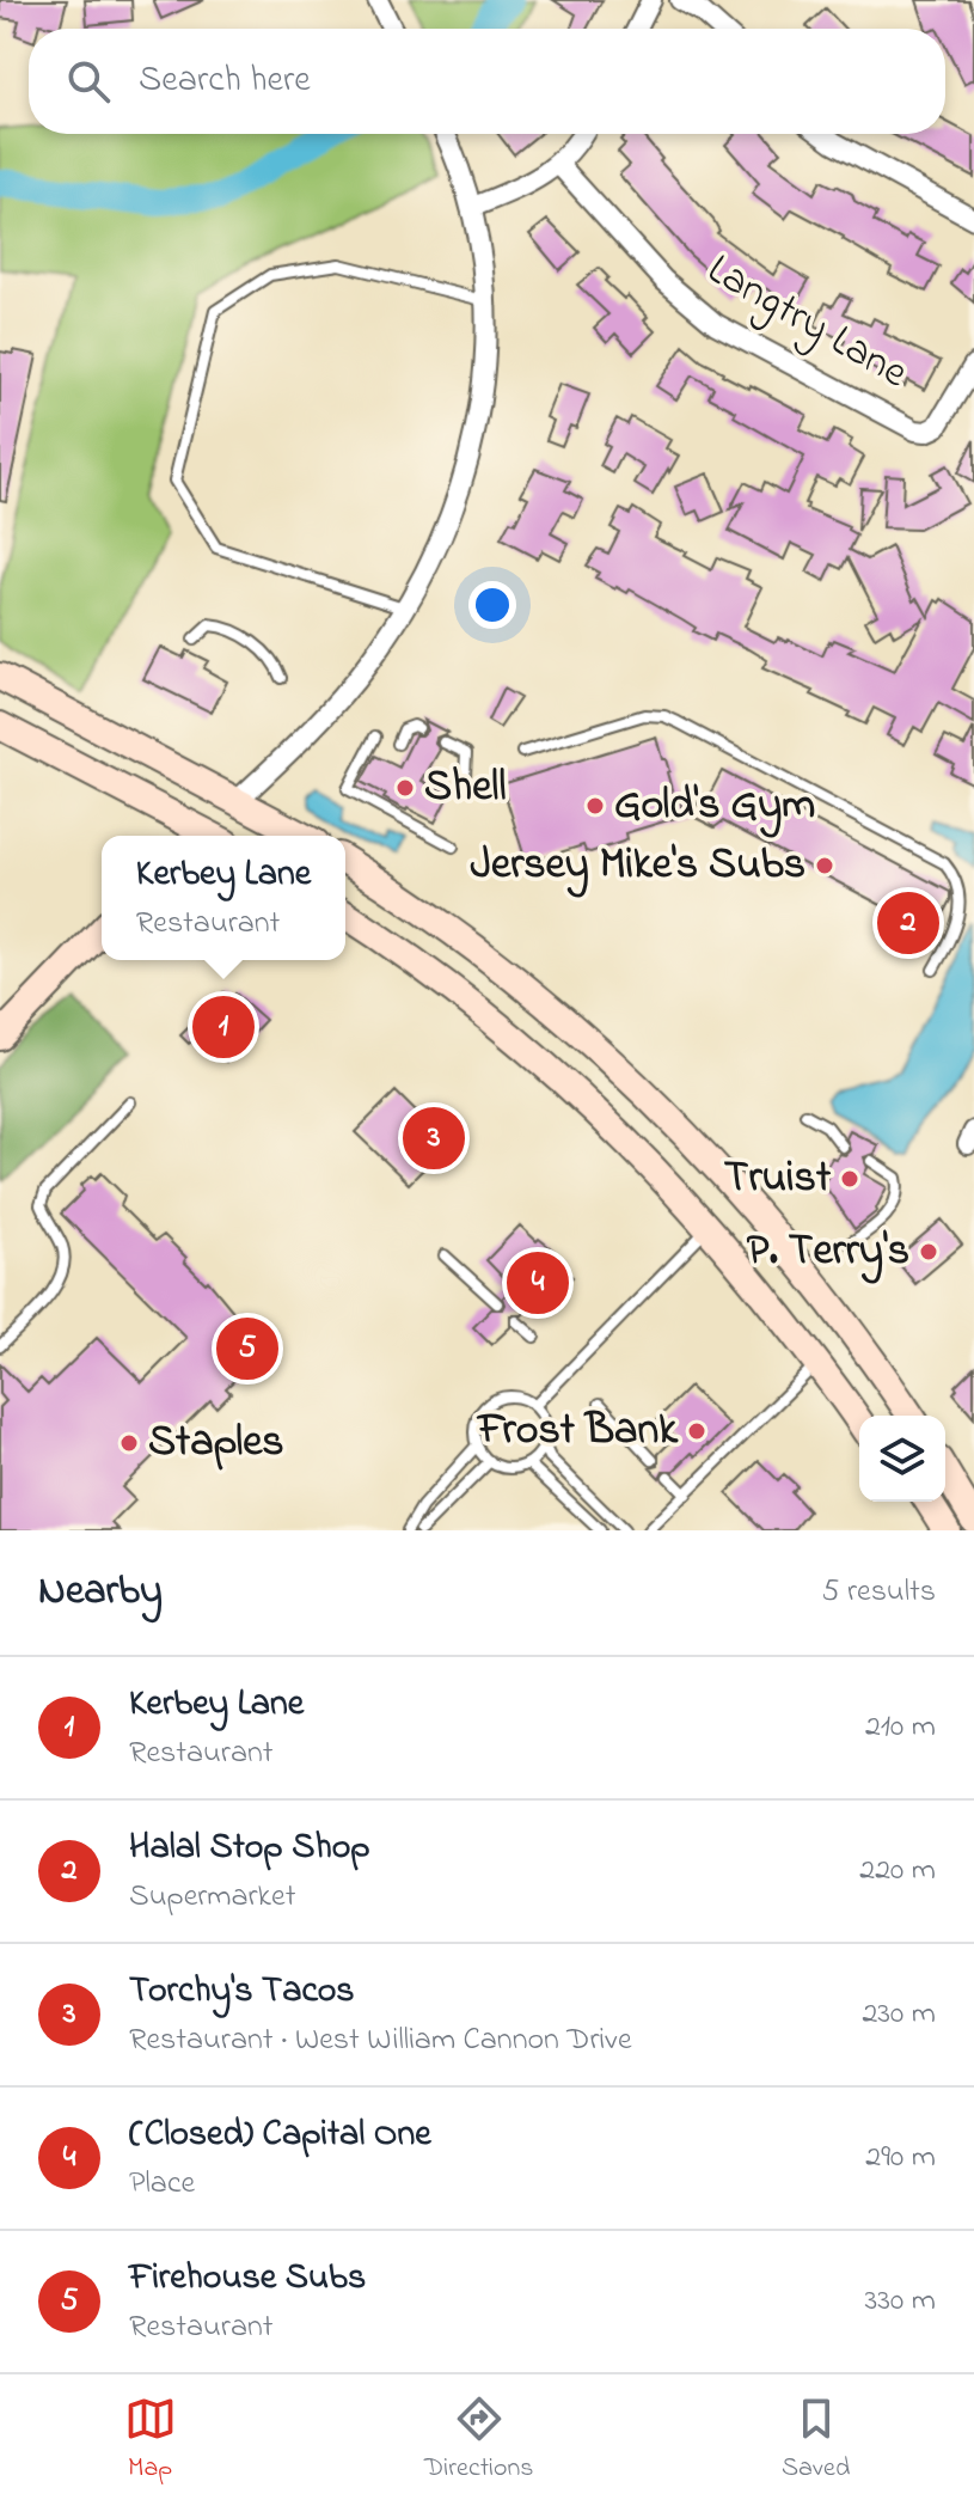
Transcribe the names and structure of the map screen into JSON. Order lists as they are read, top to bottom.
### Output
{
  "streets": {
    "street": ["Langtry Lane"]
  },
  "places": [
    "Shell",
    "Gold's Gym",
    "Jersey Mike's Subs",
    "Truist",
    "P. Terry's",
    "Frost Bank",
    "Staples"
  ],
  "page": {
    "search": "Search here",
    "popup": ["Kerbey Lane", "Restaurant"],
    "pins": [
      "2",
      "1",
      "3",
      "4",
      "5"
    ],
    "heading": ["Nearby", "5 results"],
    "list": [
      {
        "mark": "1",
        "name": "Kerbey Lane",
        "note": "Restaurant",
        "value": "210 m"
      },
      {
        "mark": "2",
        "name": "Halal Stop Shop",
        "note": "Supermarket",
        "value": "220 m"
      },
      {
        "mark": "3",
        "name": "Torchy's Tacos",
        "note": "Restaurant · West William Cannon Drive",
        "value": "230 m"
      },
      {
        "mark": "4",
        "name": "(Closed) Capital One",
        "note": "Place",
        "value": "290 m"
      },
      {
        "mark": "5",
        "name": "Firehouse Subs",
        "note": "Restaurant",
        "value": "330 m"
      }
    ],
    "nav": ["Map", "Directions", "Saved"]
  }
}
